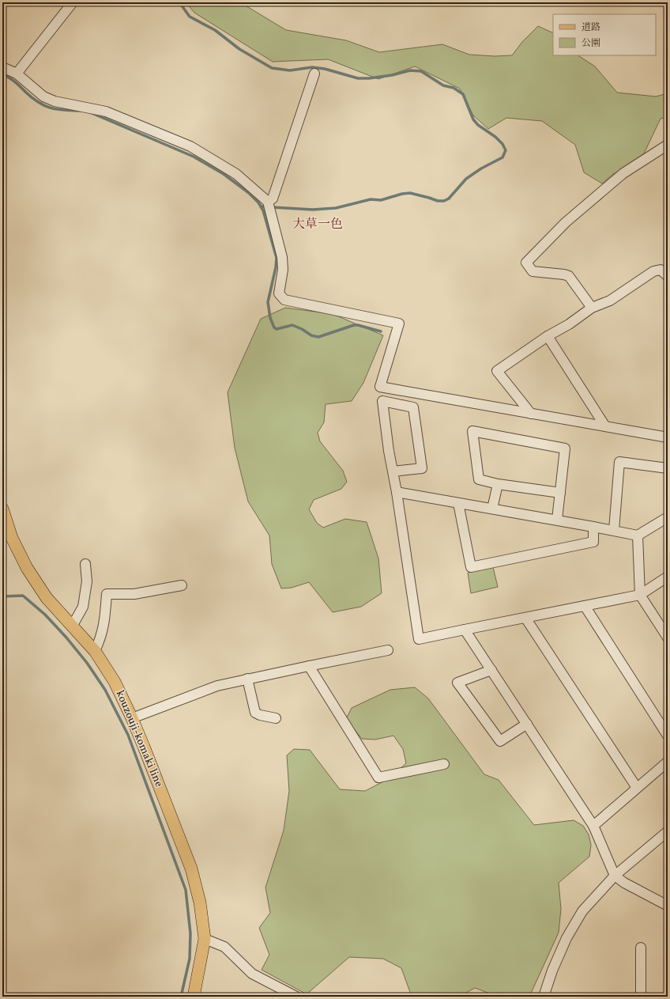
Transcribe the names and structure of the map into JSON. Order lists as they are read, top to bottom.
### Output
{
  "streets": {
    "main road": ["kouzouji-komaki line"]
  },
  "districts": ["大草一色"],
  "legend": ["道路", "公園"]
}
